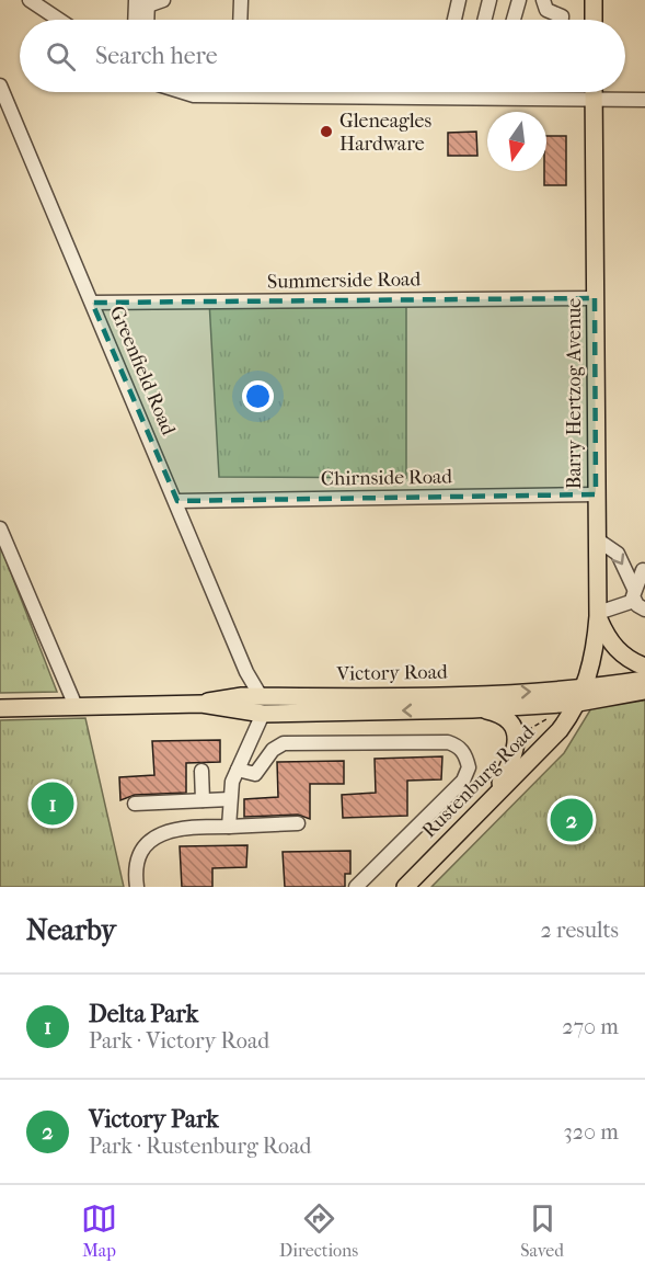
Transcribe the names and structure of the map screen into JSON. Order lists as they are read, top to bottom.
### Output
{
  "streets": {
    "main road": ["Barry Hertzog Avenue", "Victory Road", "Rustenburg Road"],
    "street": ["Summerside Road", "Greenfield Road", "Chirnside Road"]
  },
  "crossings": [
    ["Summerside Road", "Greenfield Road"],
    ["Summerside Road", "Barry Hertzog Avenue"],
    ["Greenfield Road", "Chirnside Road"],
    ["Greenfield Road", "Victory Road"],
    ["Barry Hertzog Avenue", "Chirnside Road"],
    ["Barry Hertzog Avenue", "Victory Road"],
    ["Barry Hertzog Avenue", "Rustenburg Road"],
    ["Victory Road", "Rustenburg Road"]
  ],
  "places": ["Gleneagles Hardware"],
  "north": "bottom",
  "page": {
    "search": "Search here",
    "pins": ["1", "2"],
    "heading": ["Nearby", "2 results"],
    "list": [
      {
        "mark": "1",
        "name": "Delta Park",
        "note": "Park · Victory Road",
        "value": "270 m"
      },
      {
        "mark": "2",
        "name": "Victory Park",
        "note": "Park · Rustenburg Road",
        "value": "320 m"
      }
    ],
    "nav": ["Map", "Directions", "Saved"]
  }
}
